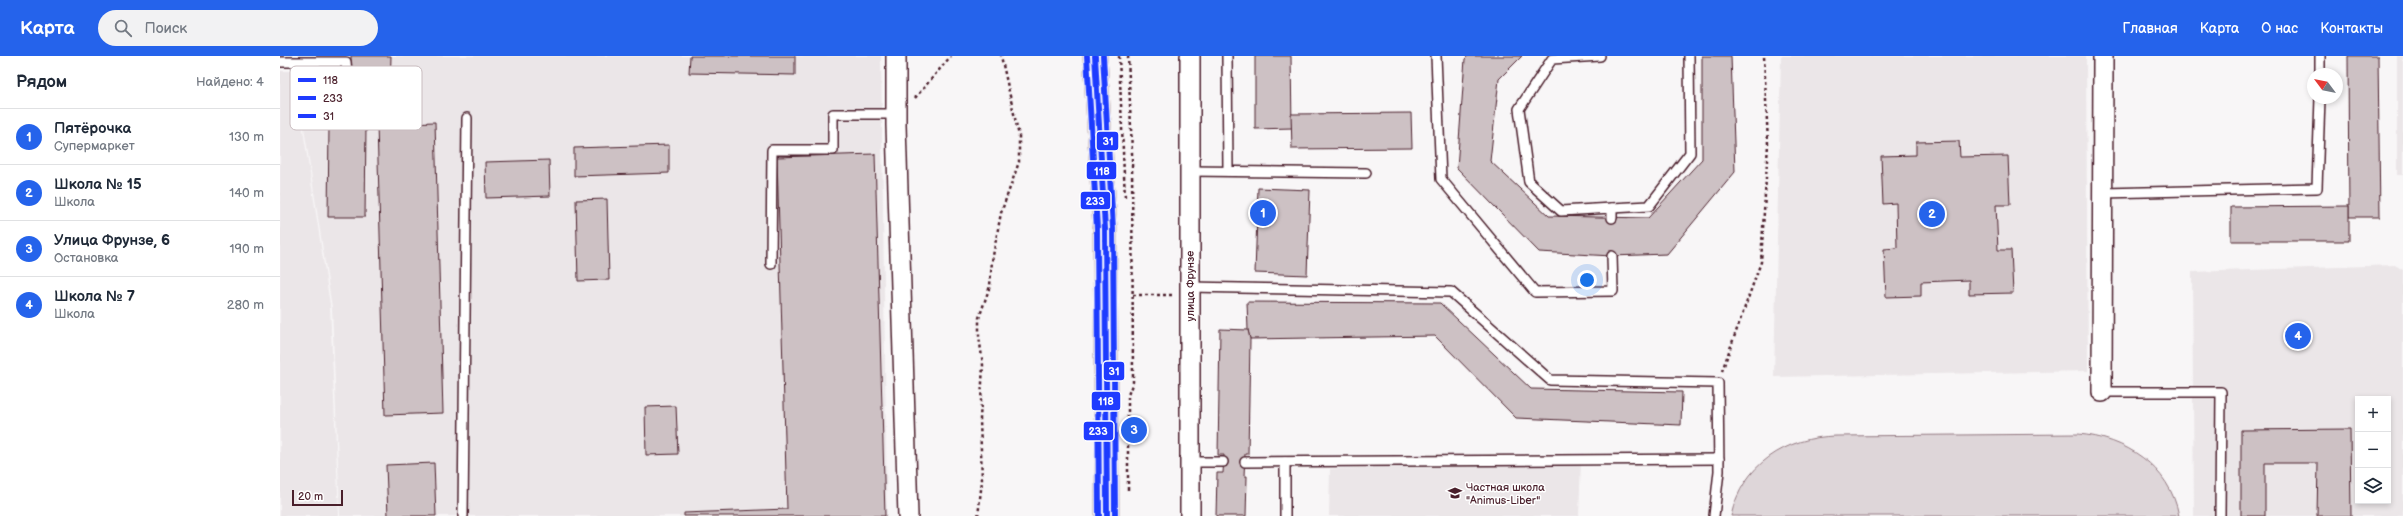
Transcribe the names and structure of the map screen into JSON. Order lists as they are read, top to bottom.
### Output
{
  "streets": {
    "street": ["улица Фрунзе"]
  },
  "places": {
    "school or university": ["Частная школа \"Animus-Liber\""]
  },
  "lines": ["transit line 118", "transit line 233", "transit line 31"],
  "legend": ["118", "233", "31"],
  "scale_bar": "20 m",
  "north": "top left",
  "page": {
    "header": "Карта",
    "search": "Поиск",
    "nav": [
      "Главная",
      "Карта",
      "О нас",
      "Контакты"
    ],
    "heading": ["Рядом", "Найдено: 4"],
    "list": [
      {
        "mark": "1",
        "name": "Пятёрочка",
        "note": "Супермаркет",
        "value": "130 m"
      },
      {
        "mark": "2",
        "name": "Школа № 15",
        "note": "Школа",
        "value": "140 m"
      },
      {
        "mark": "3",
        "name": "Улица Фрунзе, 6",
        "note": "Остановка",
        "value": "190 m"
      },
      {
        "mark": "4",
        "name": "Школа № 7",
        "note": "Школа",
        "value": "280 m"
      }
    ],
    "pins": [
      "1",
      "2",
      "4",
      "3"
    ],
    "map_buttons": ["+", "−"],
    "scale": "20 m"
  }
}
